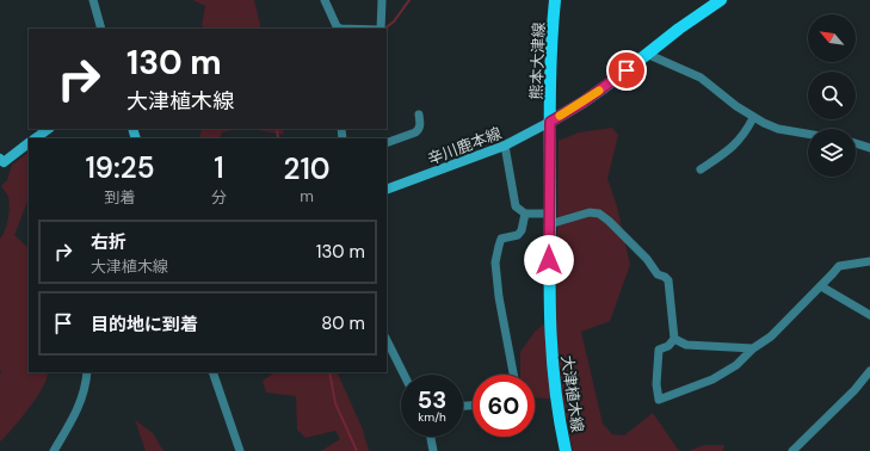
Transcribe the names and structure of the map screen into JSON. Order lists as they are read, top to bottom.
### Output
{
  "streets": {
    "main road": ["熊本大津線", "辛川鹿本線", "大津植木線"]
  },
  "crossings": [
    ["熊本大津線", "辛川鹿本線"],
    ["熊本大津線", "大津植木線"],
    ["辛川鹿本線", "大津植木線"]
  ],
  "north": "top left",
  "page": {
    "turn": ["130 m", "大津植木線"],
    "eta": [
      "19:25",
      "到着",
      "1",
      "分",
      "210",
      "m"
    ],
    "list": [
      {
        "name": "右折",
        "note": "大津植木線",
        "value": "130 m"
      },
      {
        "name": "目的地に到着",
        "value": "80 m"
      }
    ],
    "speed": "53 km/h",
    "limit": "60"
  }
}
